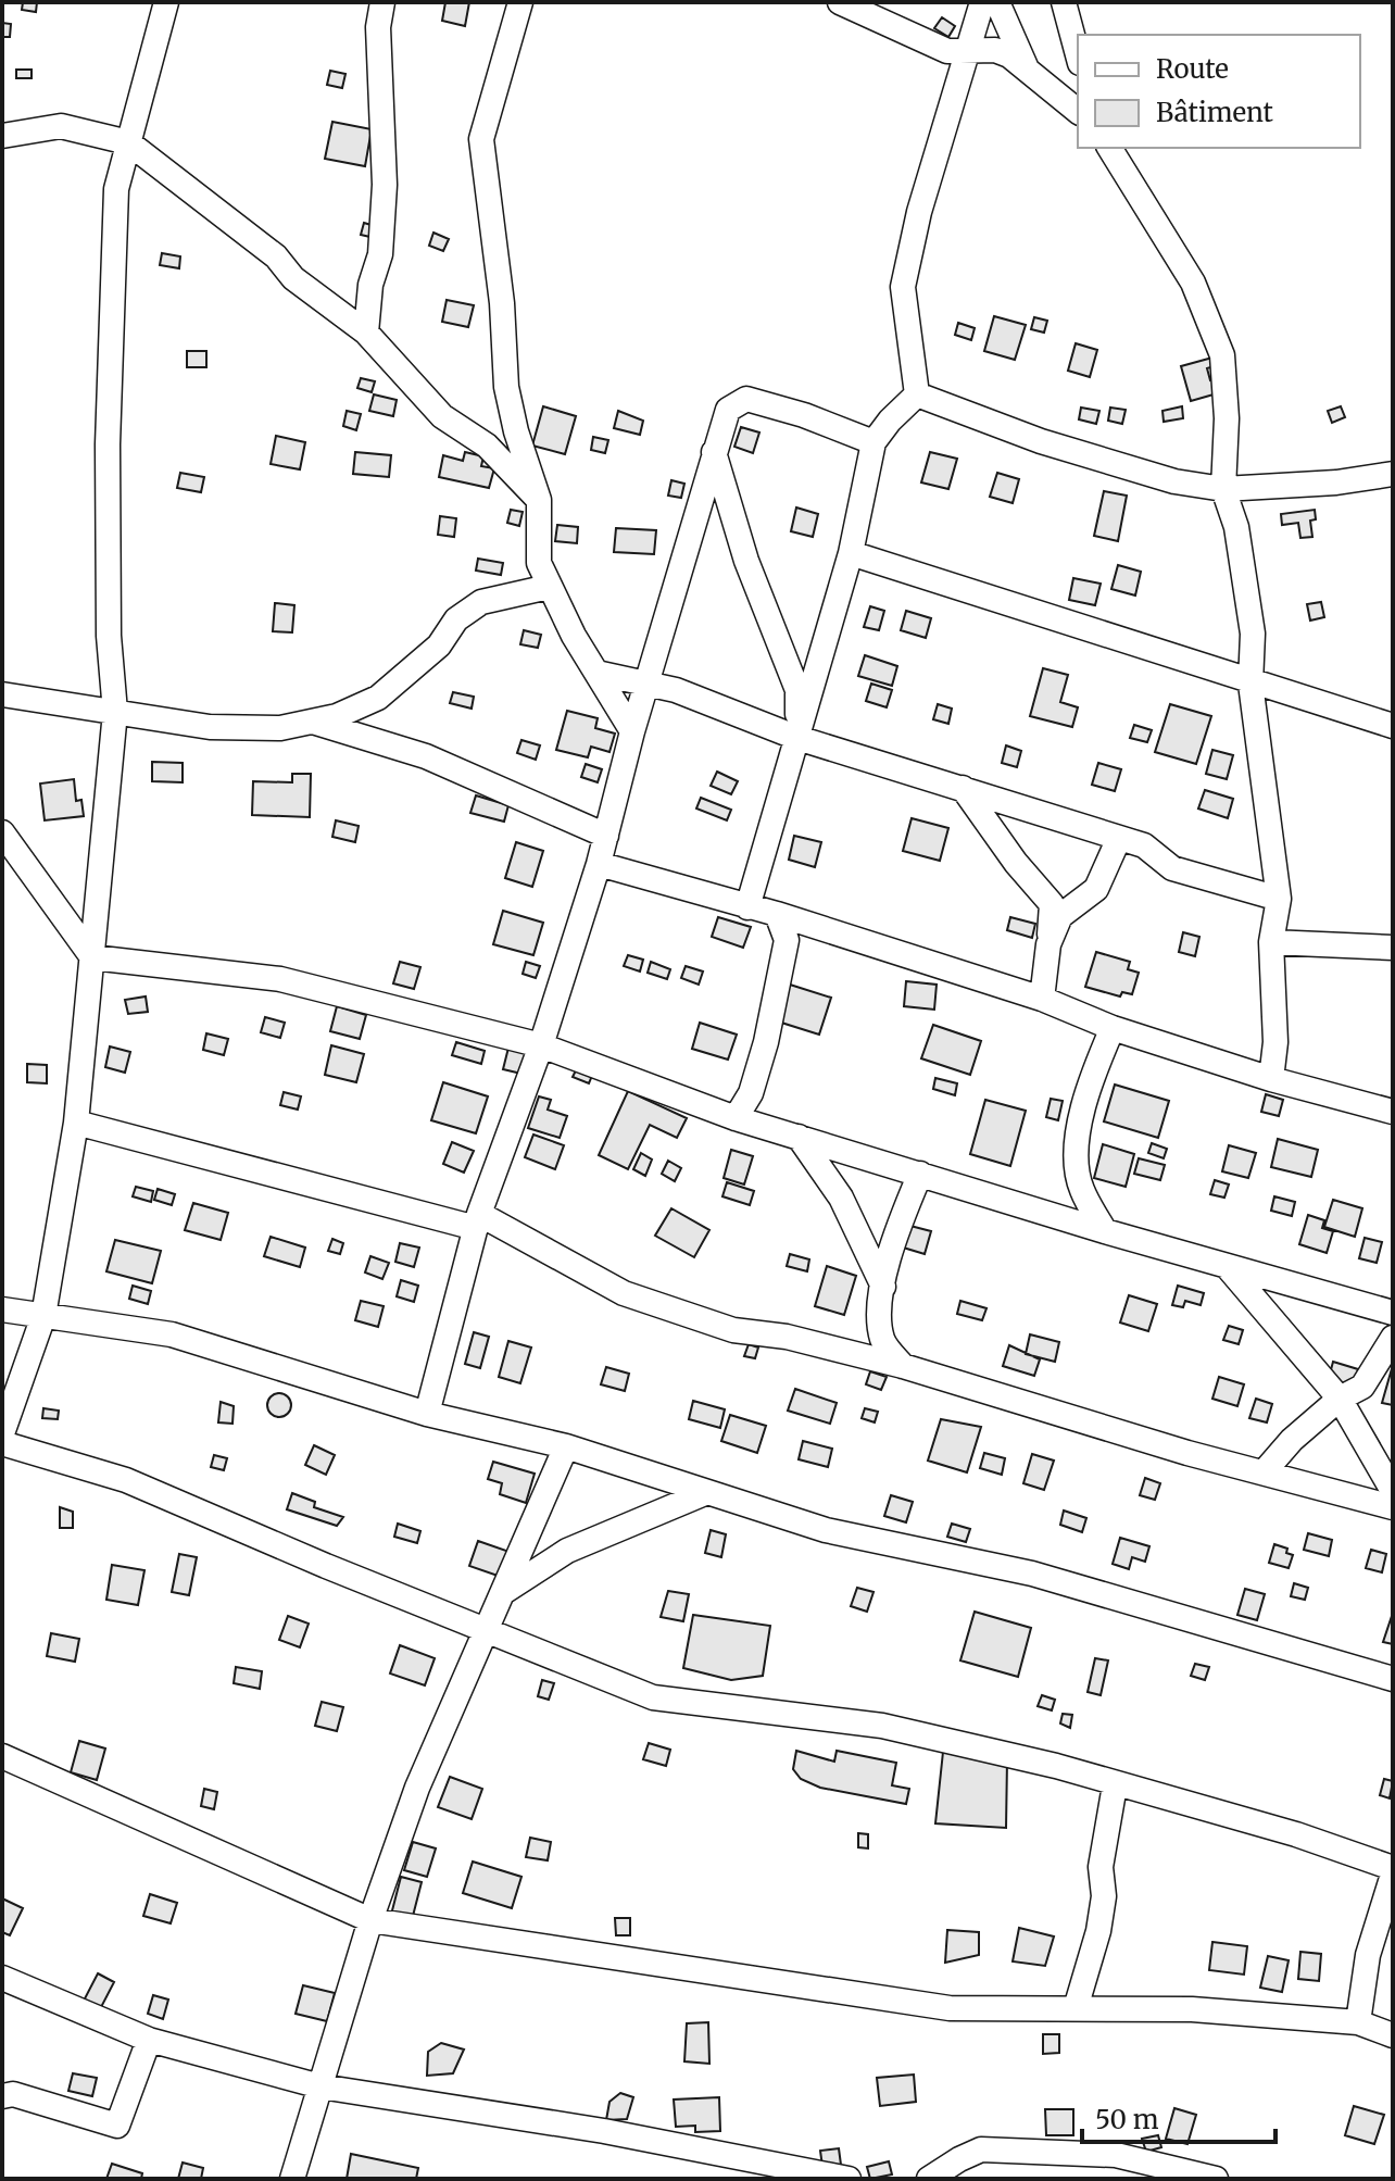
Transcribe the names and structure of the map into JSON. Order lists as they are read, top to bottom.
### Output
{
  "legend": ["Route", "Bâtiment"],
  "scale_bar": "50 m"
}
